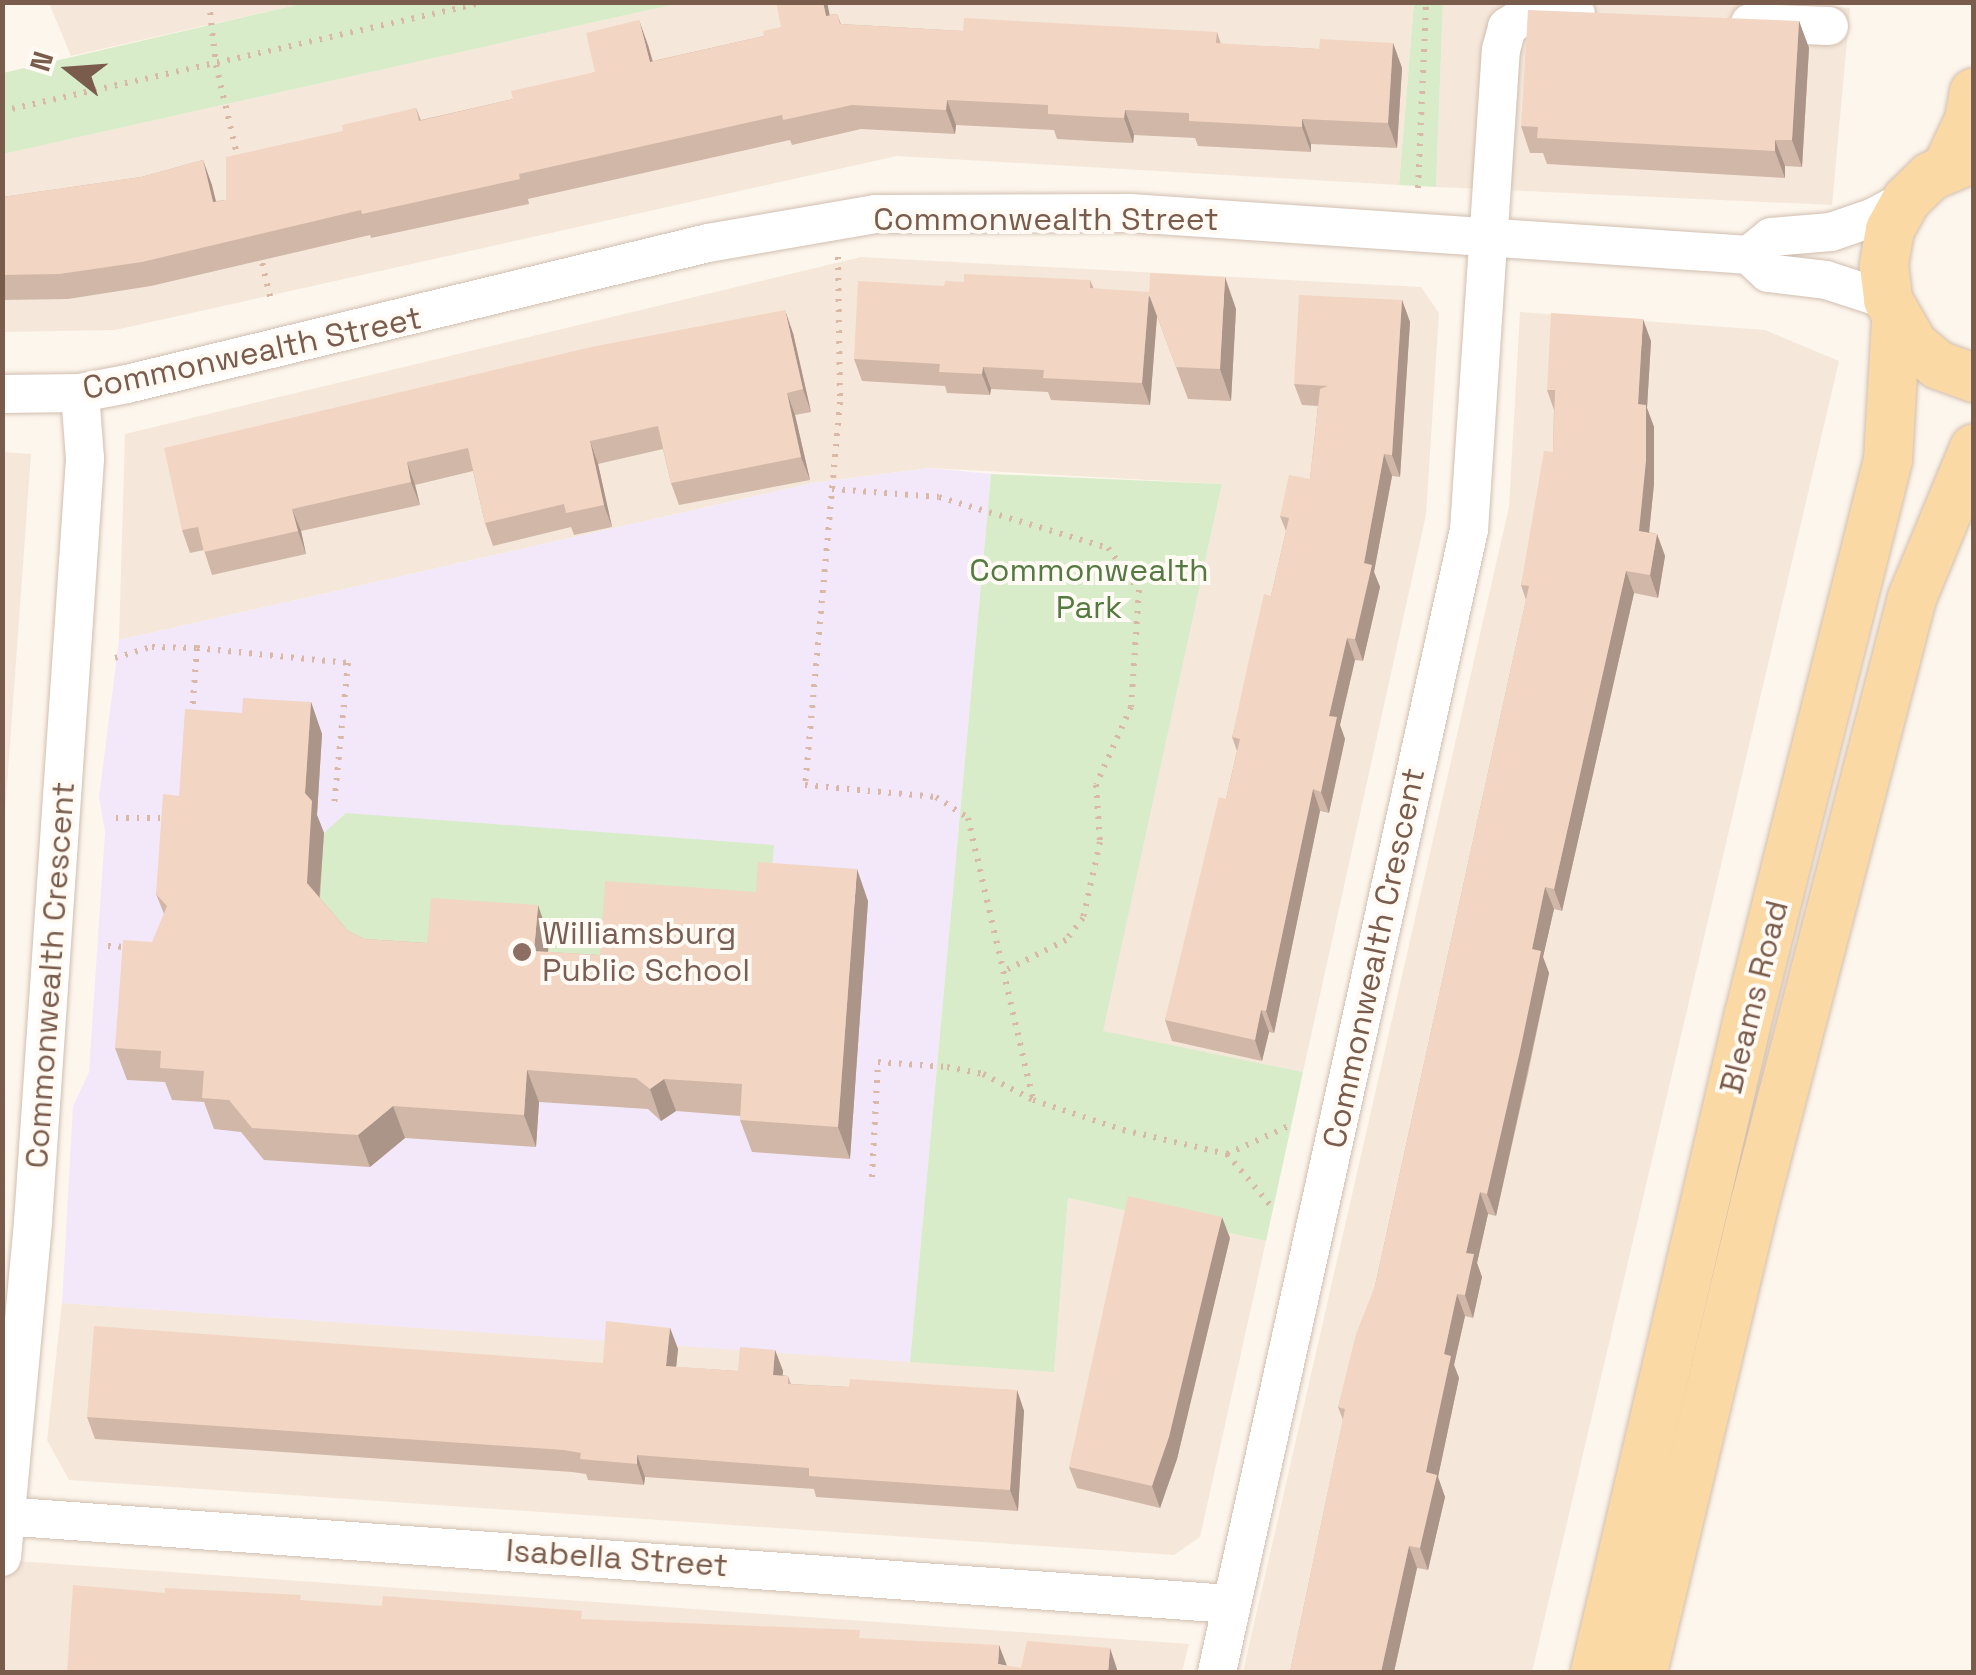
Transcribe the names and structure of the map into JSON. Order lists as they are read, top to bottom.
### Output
{
  "streets": {
    "main road": ["Bleams Road"],
    "street": ["Commonwealth Street", "Commonwealth Crescent", "Isabella Street"]
  },
  "crossings": [
    ["Commonwealth Street", "Commonwealth Crescent"],
    ["Commonwealth Street", "Bleams Road"],
    ["Commonwealth Crescent", "Isabella Street"]
  ],
  "parks": ["Commonwealth Park"],
  "places": ["Williamsburg Public School"],
  "north": "left"
}
